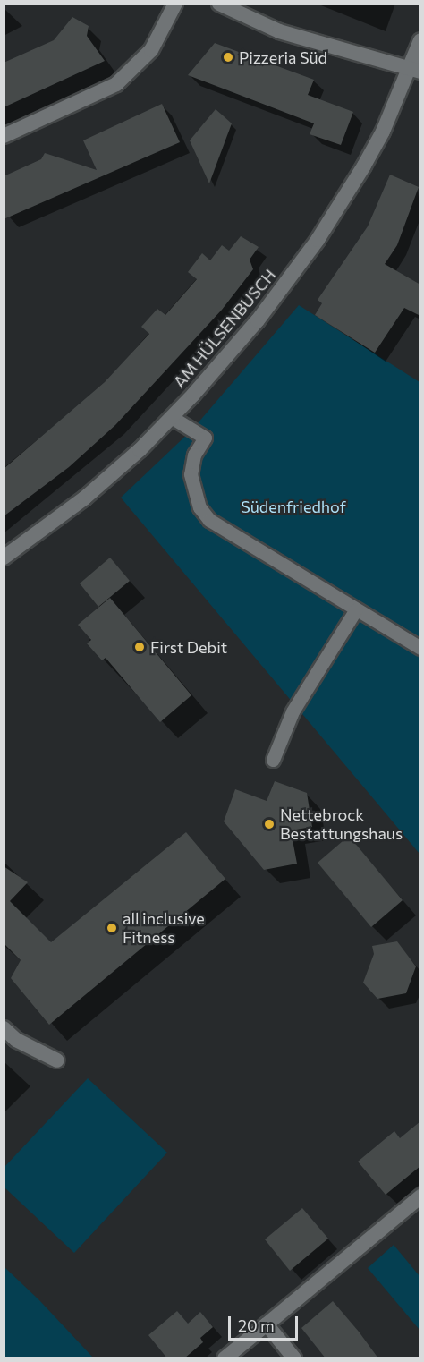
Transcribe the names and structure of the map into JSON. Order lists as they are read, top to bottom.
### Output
{
  "streets": {
    "street": ["AM HÜLSENBUSCH"]
  },
  "parks": ["Südenfriedhof"],
  "places": [
    "Pizzeria Süd",
    "First Debit",
    "Nettebrock Bestattungshaus",
    "all inclusive Fitness"
  ],
  "scale_bar": "20 m"
}
